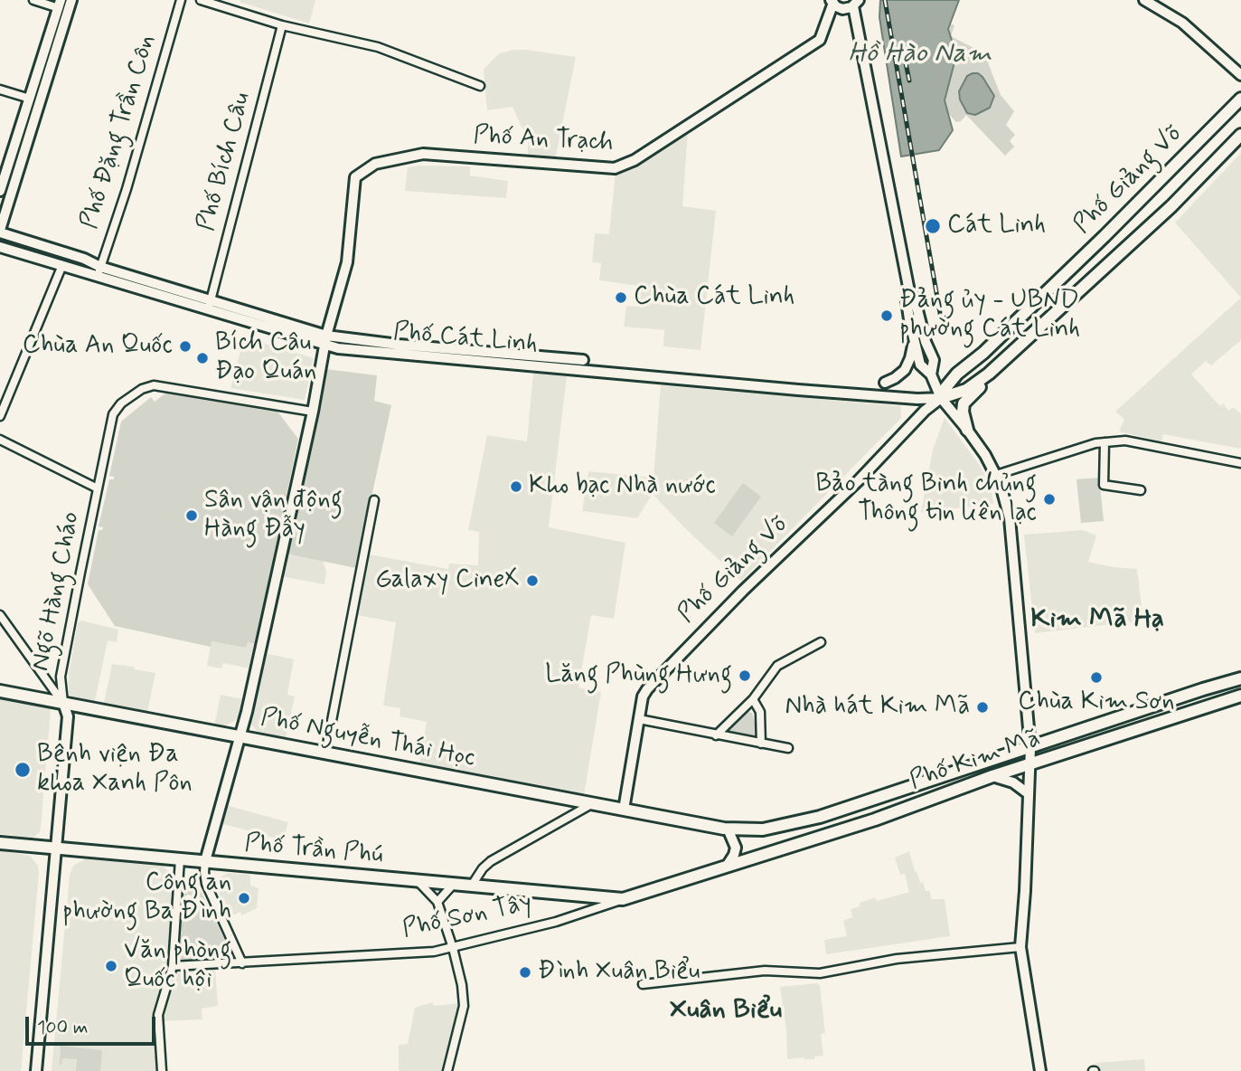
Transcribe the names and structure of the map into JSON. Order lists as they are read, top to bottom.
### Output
{
  "streets": {
    "main road": [
      "Phố Giảng Võ",
      "Phố Nguyễn Thái Học",
      "Phố Kim Mã",
      "Phố Trần Phú",
      "Phố Sơn Tây"
    ],
    "street": [
      "Phố Đặng Trần Côn",
      "Phố An Trạch",
      "Phố Bích Câu",
      "Phố Cát Linh",
      "Ngõ Hàng Cháo"
    ]
  },
  "crossings": [
    ["Phố Đặng Trần Côn", "Phố Cát Linh"],
    ["Phố An Trạch", "Phố Cát Linh"],
    ["Phố Bích Câu", "Phố Cát Linh"],
    ["Phố Giảng Võ", "Phố Cát Linh"],
    ["Phố Giảng Võ", "Phố Nguyễn Thái Học"],
    ["Ngõ Hàng Cháo", "Phố Nguyễn Thái Học"],
    ["Phố Nguyễn Thái Học", "Phố Kim Mã"],
    ["Phố Kim Mã", "Phố Sơn Tây"],
    ["Phố Trần Phú", "Phố Sơn Tây"]
  ],
  "districts": ["Kim Mã Hạ", "Xuân Biểu"],
  "water": ["Hồ Hào Nam"],
  "places": [
    "Cát Linh",
    "Chùa Cát Linh",
    "Đảng ủy - UBND phường Cát Linh",
    "Chùa An Quốc",
    "Bích Câu Đạo Quán",
    "Kho bạc Nhà nước",
    "Bảo tàng Binh chủng Thông tin liên lạc",
    "Sân vận động Hàng Đẫy",
    "Galaxy CineX",
    "Lăng Phùng Hưng",
    "Chùa Kim Sơn",
    "Nhà hát Kim Mã",
    "Bệnh viện Đa khoa Xanh Pôn",
    "Công an phường Ba Đình",
    "Văn phòng Quốc hội",
    "Đình Xuân Biểu"
  ],
  "scale_bar": "100 m"
}
